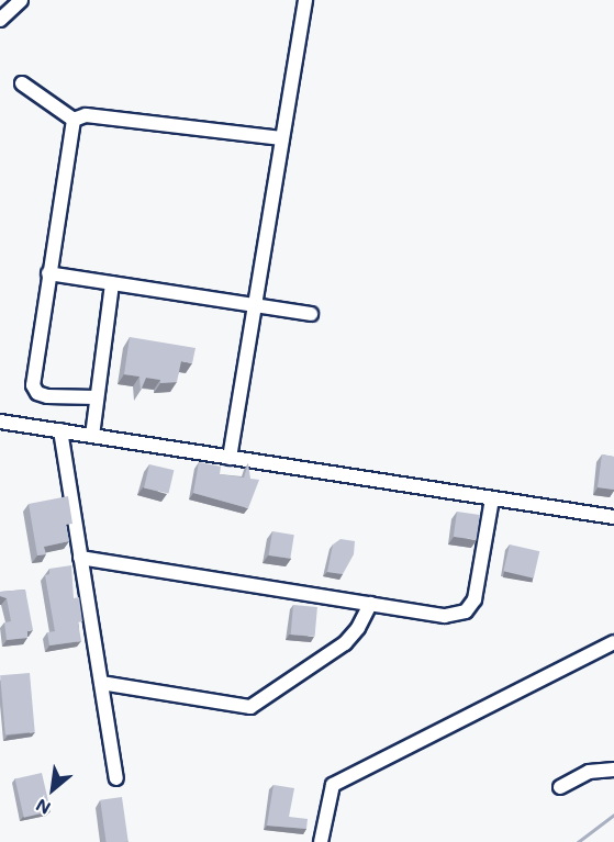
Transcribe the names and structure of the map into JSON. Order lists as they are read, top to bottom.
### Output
{
  "north": "bottom left"
}
